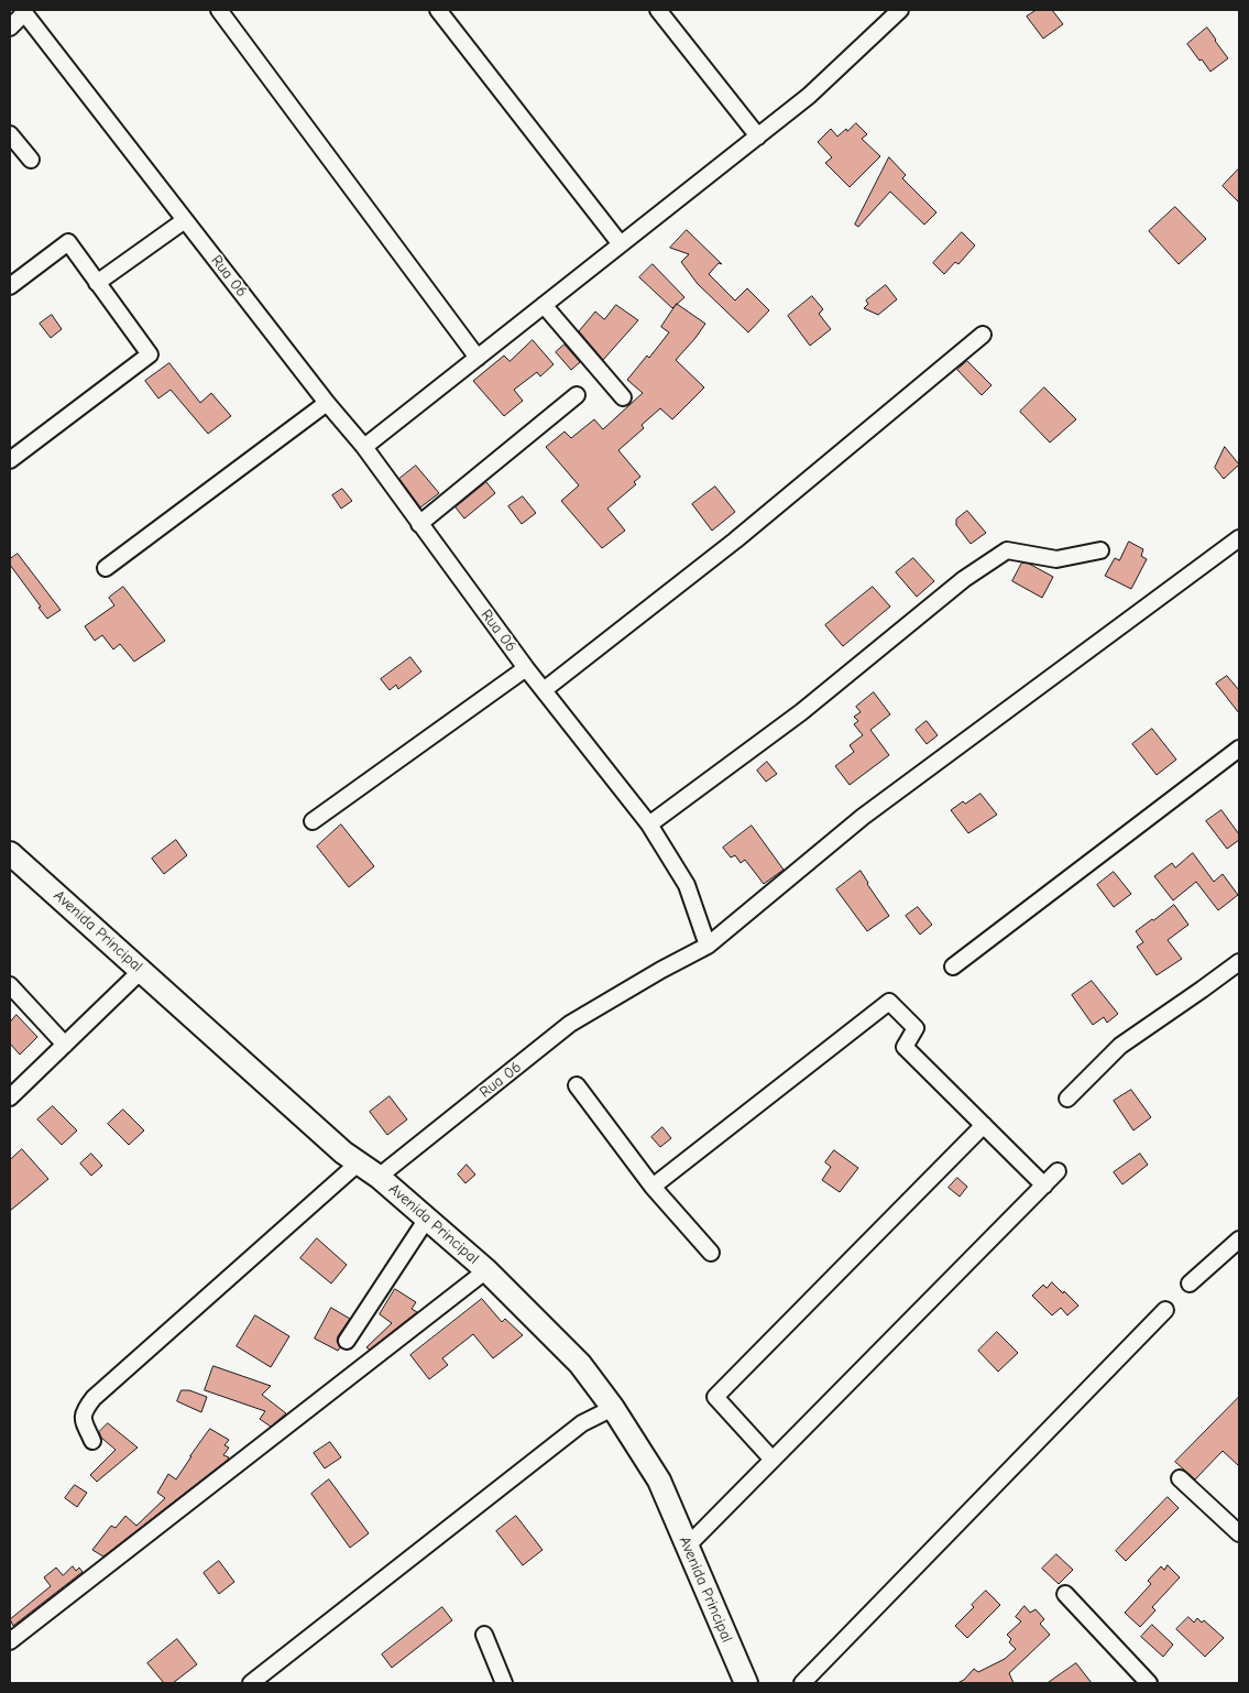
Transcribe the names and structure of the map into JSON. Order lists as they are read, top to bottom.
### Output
{
  "streets": {
    "street": ["Rua 06", "Avenida Principal"]
  },
  "crossings": [
    ["Rua 06", "Avenida Principal"]
  ]
}
